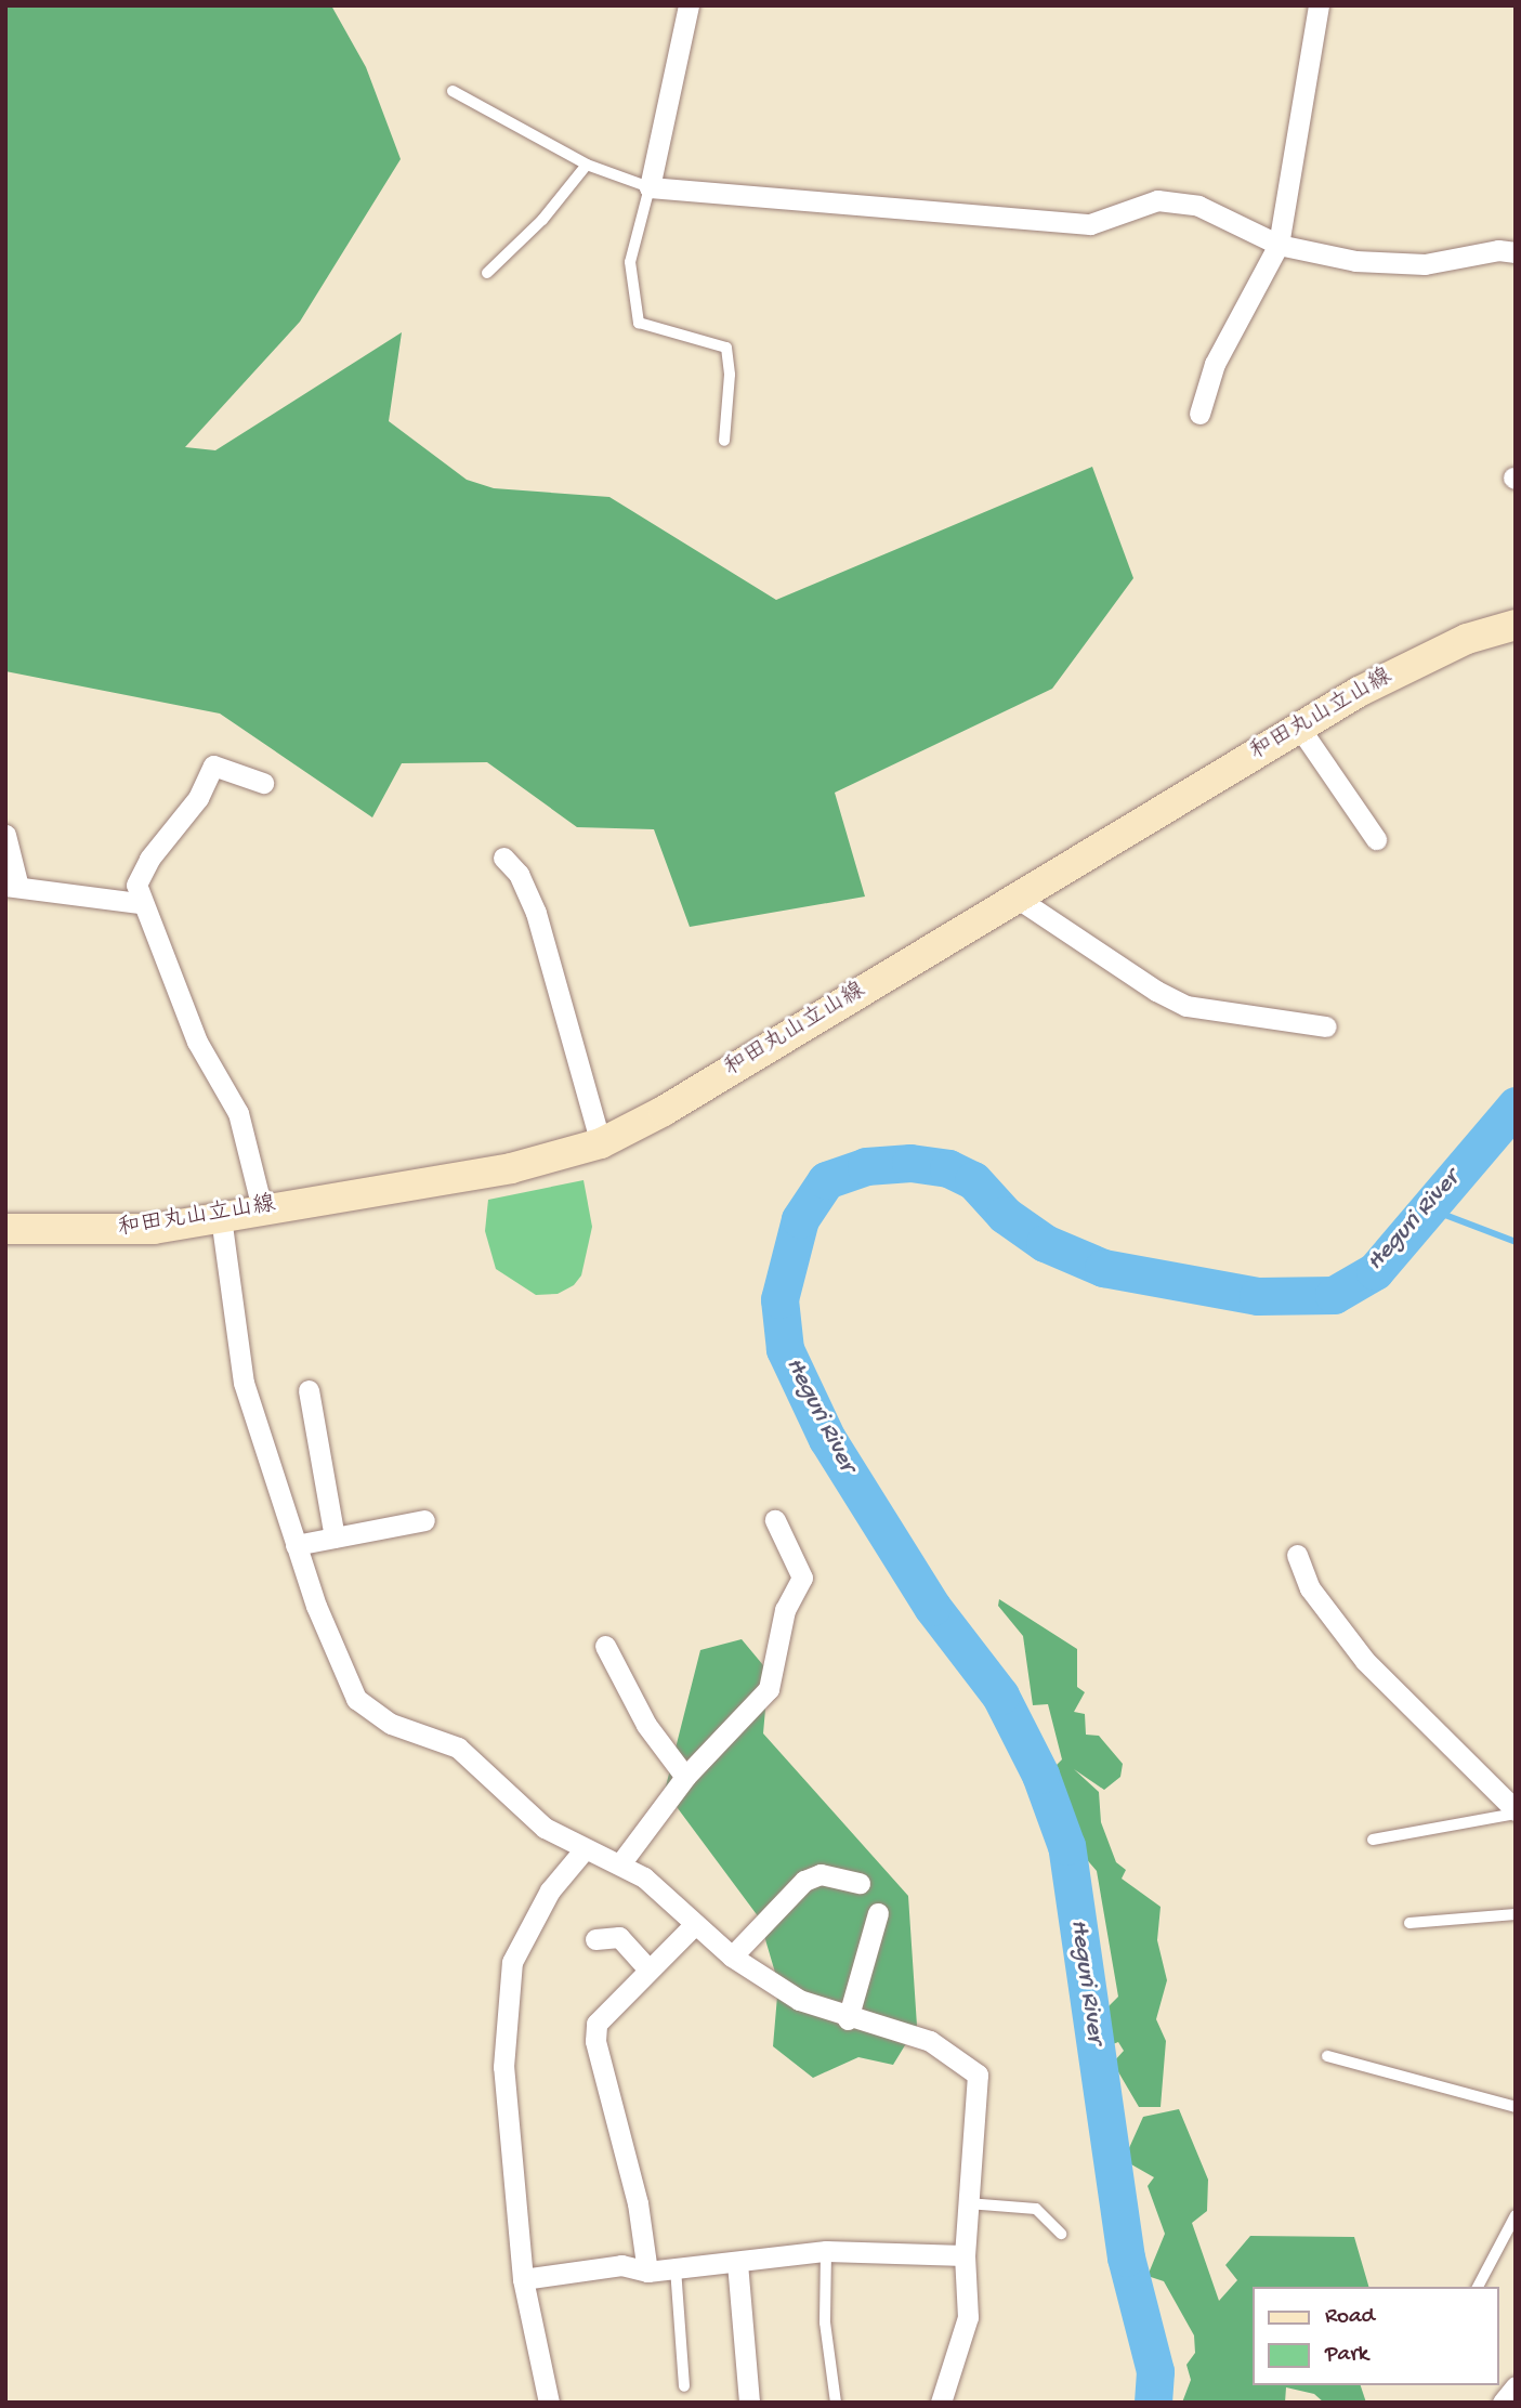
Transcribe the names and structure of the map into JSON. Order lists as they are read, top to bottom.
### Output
{
  "streets": {
    "main road": ["和田丸山立山線"]
  },
  "water": ["Heguri River"],
  "legend": ["Road", "Park"]
}
